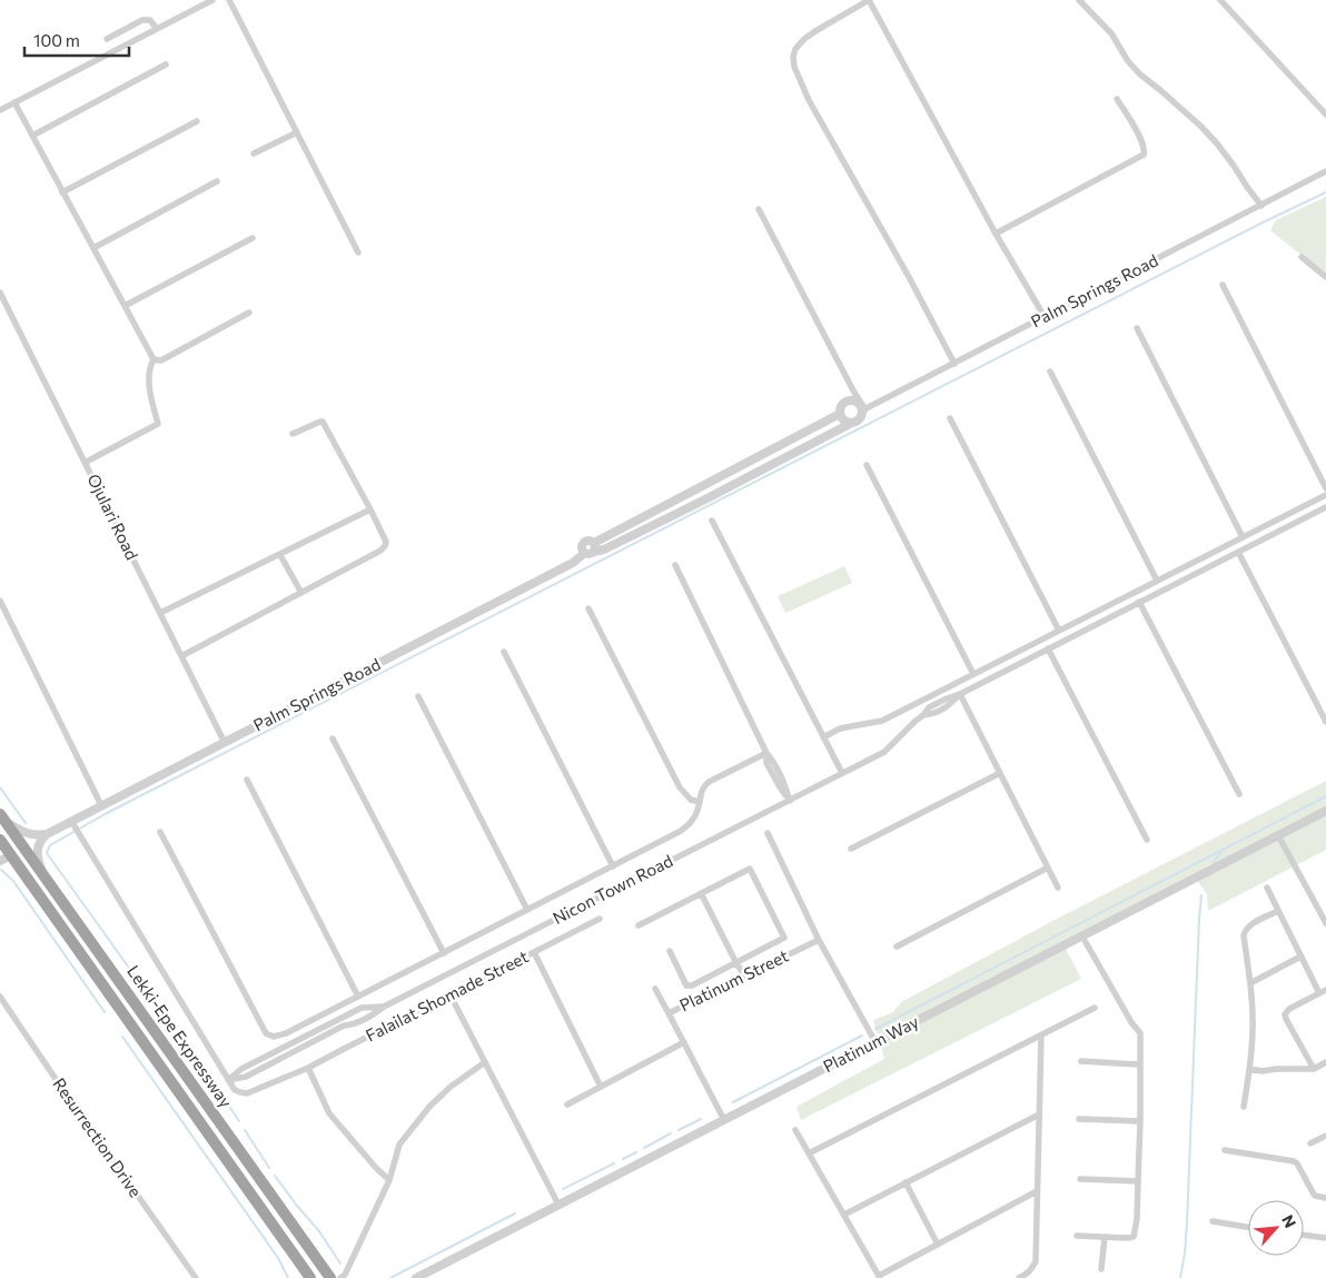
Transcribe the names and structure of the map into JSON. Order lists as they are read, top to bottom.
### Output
{
  "streets": {
    "highway": ["Lekki-Epe Expressway"],
    "street": [
      "Palm Springs Road",
      "Ojulari Road",
      "Nicon Town Road",
      "Platinum Street",
      "Falailat Shomade Street",
      "Platinum Way",
      "Resurrection Drive"
    ]
  },
  "crossings": [
    ["Palm Springs Road", "Ojulari Road"],
    ["Nicon Town Road", "Falailat Shomade Street"],
    ["Platinum Street", "Platinum Way"]
  ],
  "scale_bar": "100 m",
  "north": "top right"
}
